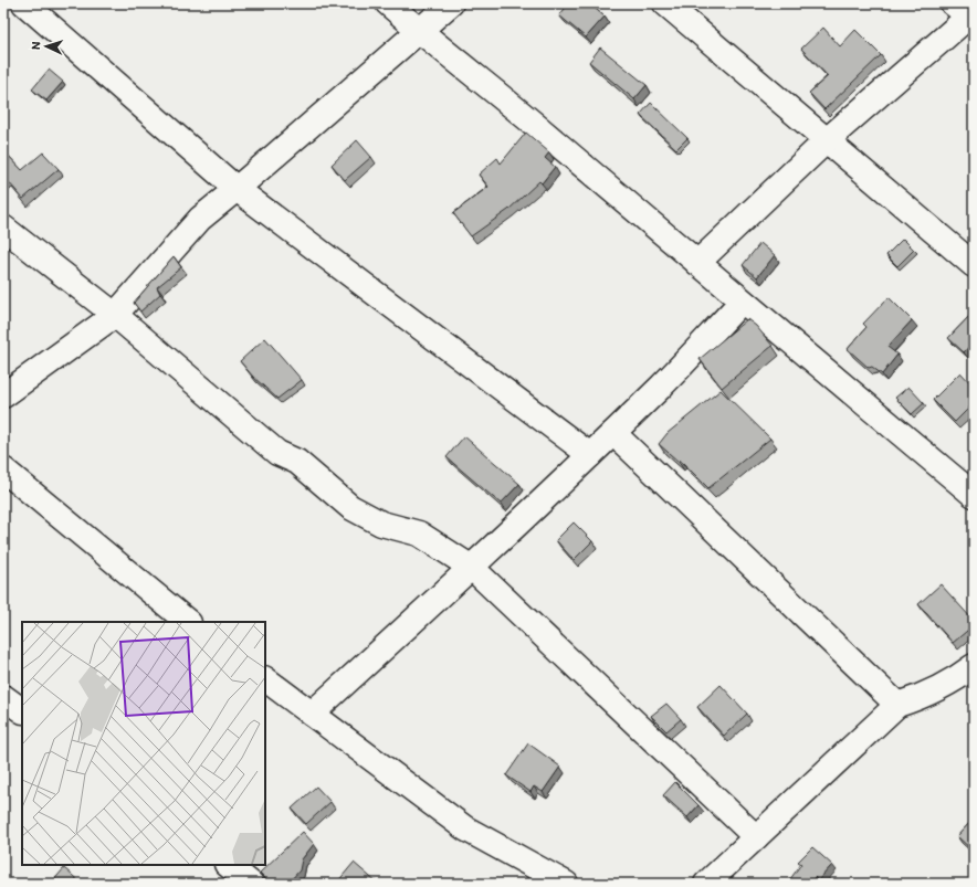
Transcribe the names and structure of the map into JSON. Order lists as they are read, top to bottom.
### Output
{
  "north": "left"
}
